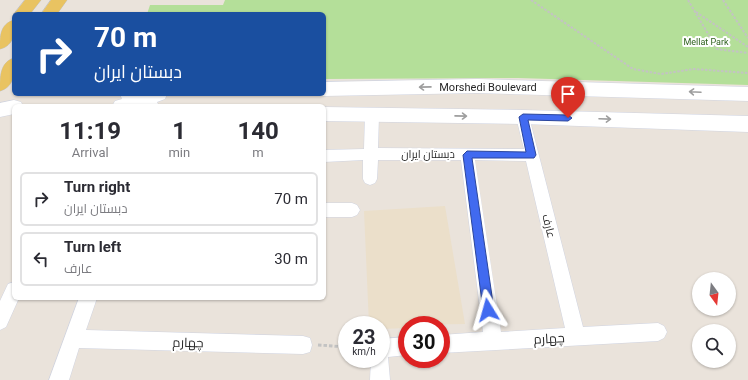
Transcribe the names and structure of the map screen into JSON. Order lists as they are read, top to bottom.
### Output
{
  "streets": {
    "main road": ["Morshedi Boulevard"],
    "street": ["دبستان ایران", "عارف", "چهارم"]
  },
  "crossings": [
    ["دبستان ایران", "عارف"],
    ["عارف", "چهارم"]
  ],
  "parks": ["Mellat Park"],
  "north": "bottom",
  "page": {
    "turn": ["70 m", "دبستان ایران"],
    "eta": [
      "11:19",
      "Arrival",
      "1",
      "min",
      "140",
      "m"
    ],
    "list": [
      {
        "name": "Turn right",
        "note": "دبستان ایران",
        "value": "70 m"
      },
      {
        "name": "Turn left",
        "note": "عارف",
        "value": "30 m"
      }
    ],
    "speed": "23 km/h",
    "limit": "30"
  }
}
